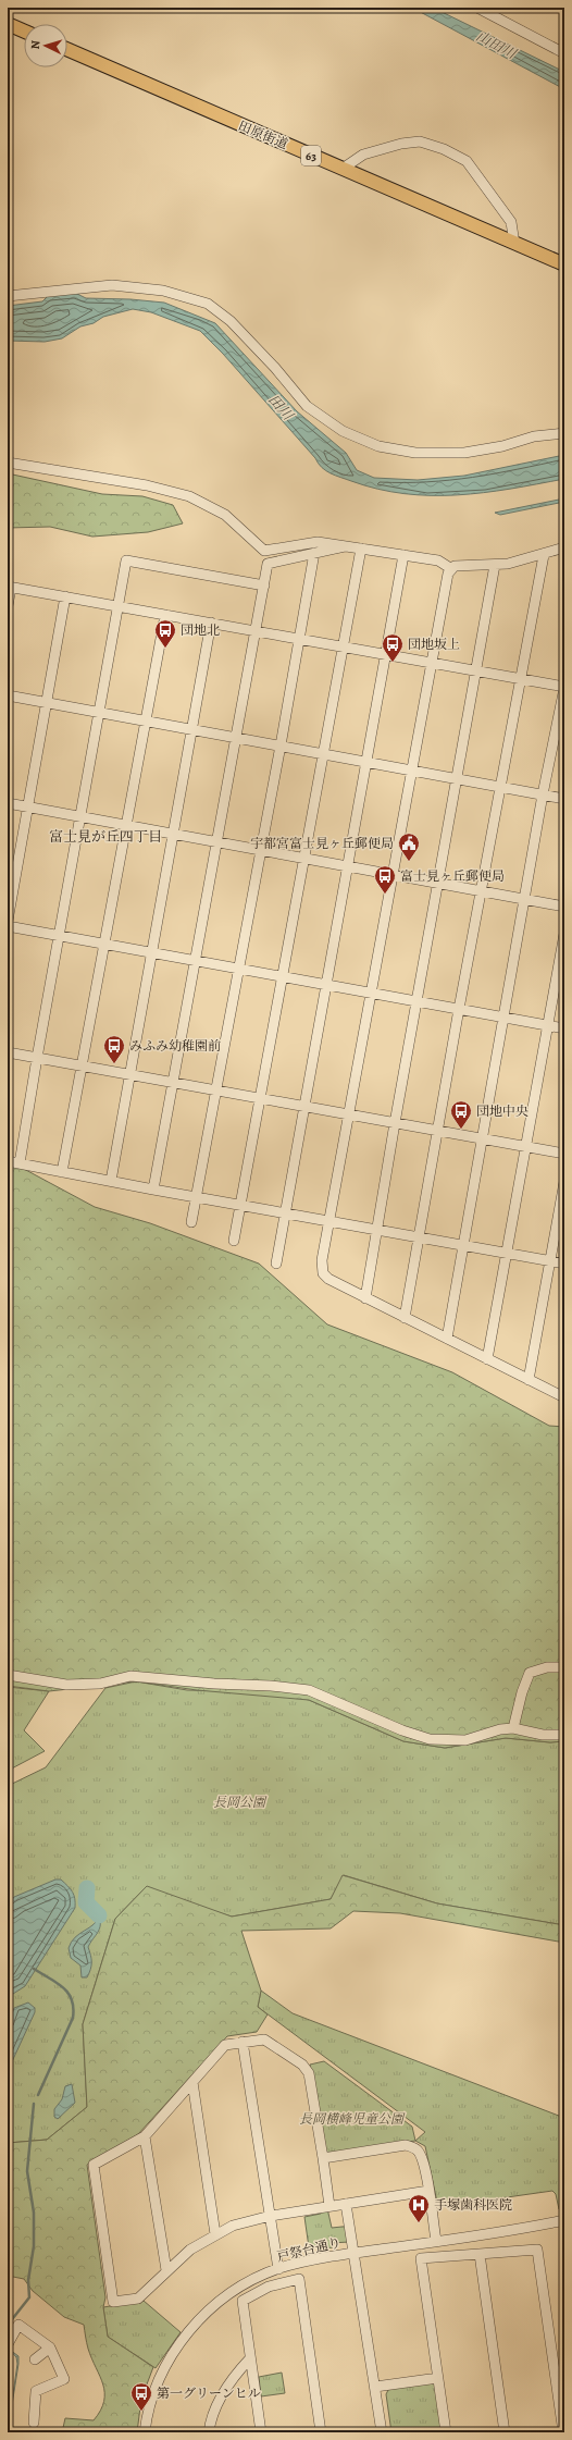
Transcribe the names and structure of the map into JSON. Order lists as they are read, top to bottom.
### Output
{
  "streets": {
    "main road": ["田原街道", "63"],
    "street": ["戸祭台通り"]
  },
  "districts": ["富士見が丘四丁目"],
  "water": ["山田川", "田川"],
  "parks": ["長岡公園", "長岡横峰児童公園"],
  "places": {
    "bus stop": [
      "団地北",
      "団地坂上",
      "富士見ヶ丘郵便局",
      "みふみ幼稚園前",
      "団地中央",
      "第一グリーンヒル"
    ],
    "public building": ["宇都宮富士見ヶ丘郵便局"],
    "hospital": ["手塚歯科医院"]
  },
  "north": "left"
}
